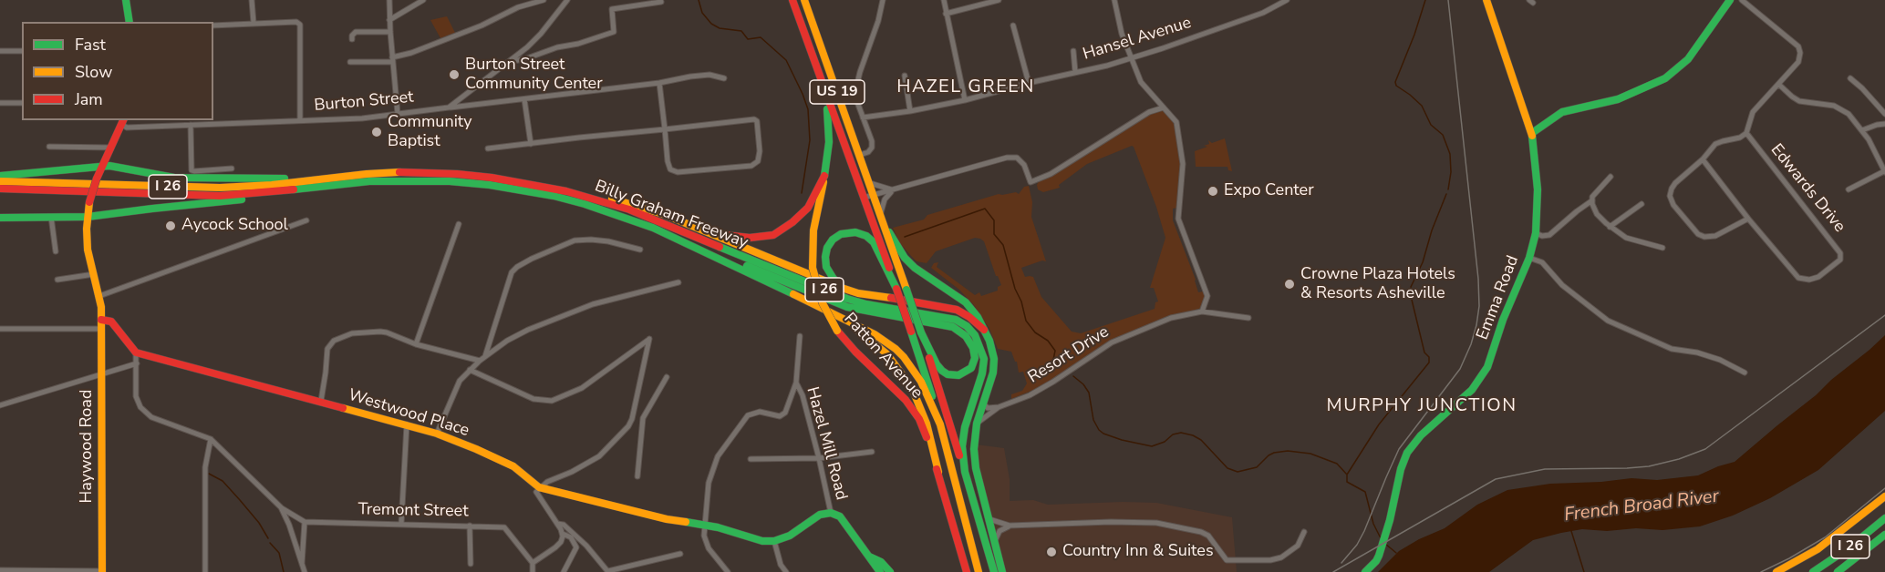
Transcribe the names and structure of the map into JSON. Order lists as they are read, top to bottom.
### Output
{
  "streets": {
    "main road": [
      "US 19",
      "I 26",
      "Billy Graham Freeway",
      "Emma Road",
      "Patton Avenue",
      "Westwood Place",
      "Hazel Mill Road",
      "Haywood Road"
    ],
    "street": [
      "Hansel Avenue",
      "Burton Street",
      "Edwards Drive",
      "Resort Drive",
      "Tremont Street"
    ]
  },
  "crossings": [
    ["Burton Street", "Haywood Road"],
    ["Billy Graham Freeway", "Patton Avenue"],
    ["Resort Drive", "Patton Avenue"]
  ],
  "districts": ["HAZEL GREEN", "MURPHY JUNCTION"],
  "water": ["French Broad River"],
  "places": [
    "Burton Street Community Center",
    "Community Baptist",
    "Expo Center",
    "Aycock School",
    "Crowne Plaza Hotels & Resorts Asheville",
    "Country Inn & Suites"
  ],
  "legend": ["Fast", "Slow", "Jam"]
}
